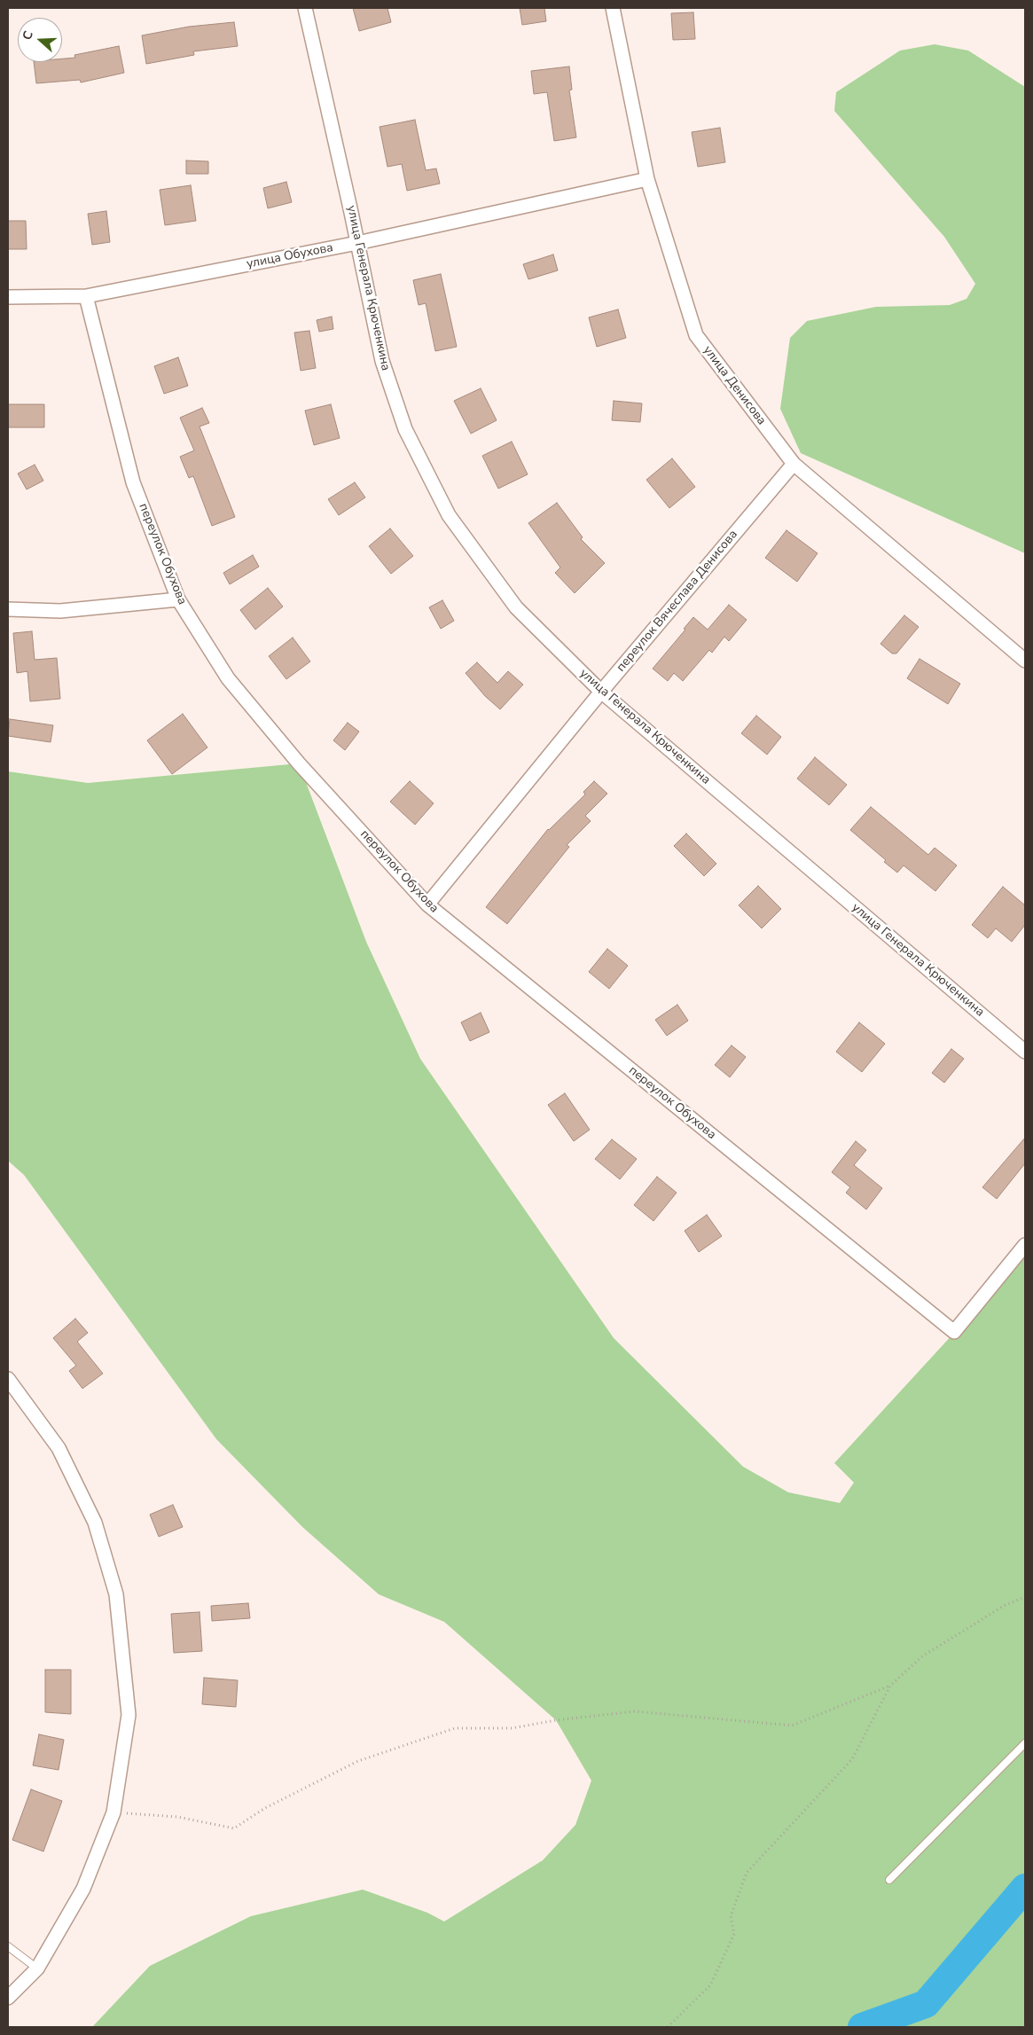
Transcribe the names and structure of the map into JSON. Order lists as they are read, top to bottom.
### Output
{
  "streets": {
    "street": [
      "улица Обухова",
      "улица Генерала Крюченкина",
      "улица Денисова",
      "переулок Обухова",
      "переулок Вячеслава Денисова"
    ]
  },
  "crossings": [
    ["улица Обухова", "улица Генерала Крюченкина"],
    ["улица Обухова", "улица Денисова"],
    ["улица Обухова", "переулок Обухова"],
    ["улица Генерала Крюченкина", "переулок Вячеслава Денисова"],
    ["улица Денисова", "переулок Вячеслава Денисова"],
    ["переулок Обухова", "переулок Вячеслава Денисова"]
  ],
  "north": "left"
}
